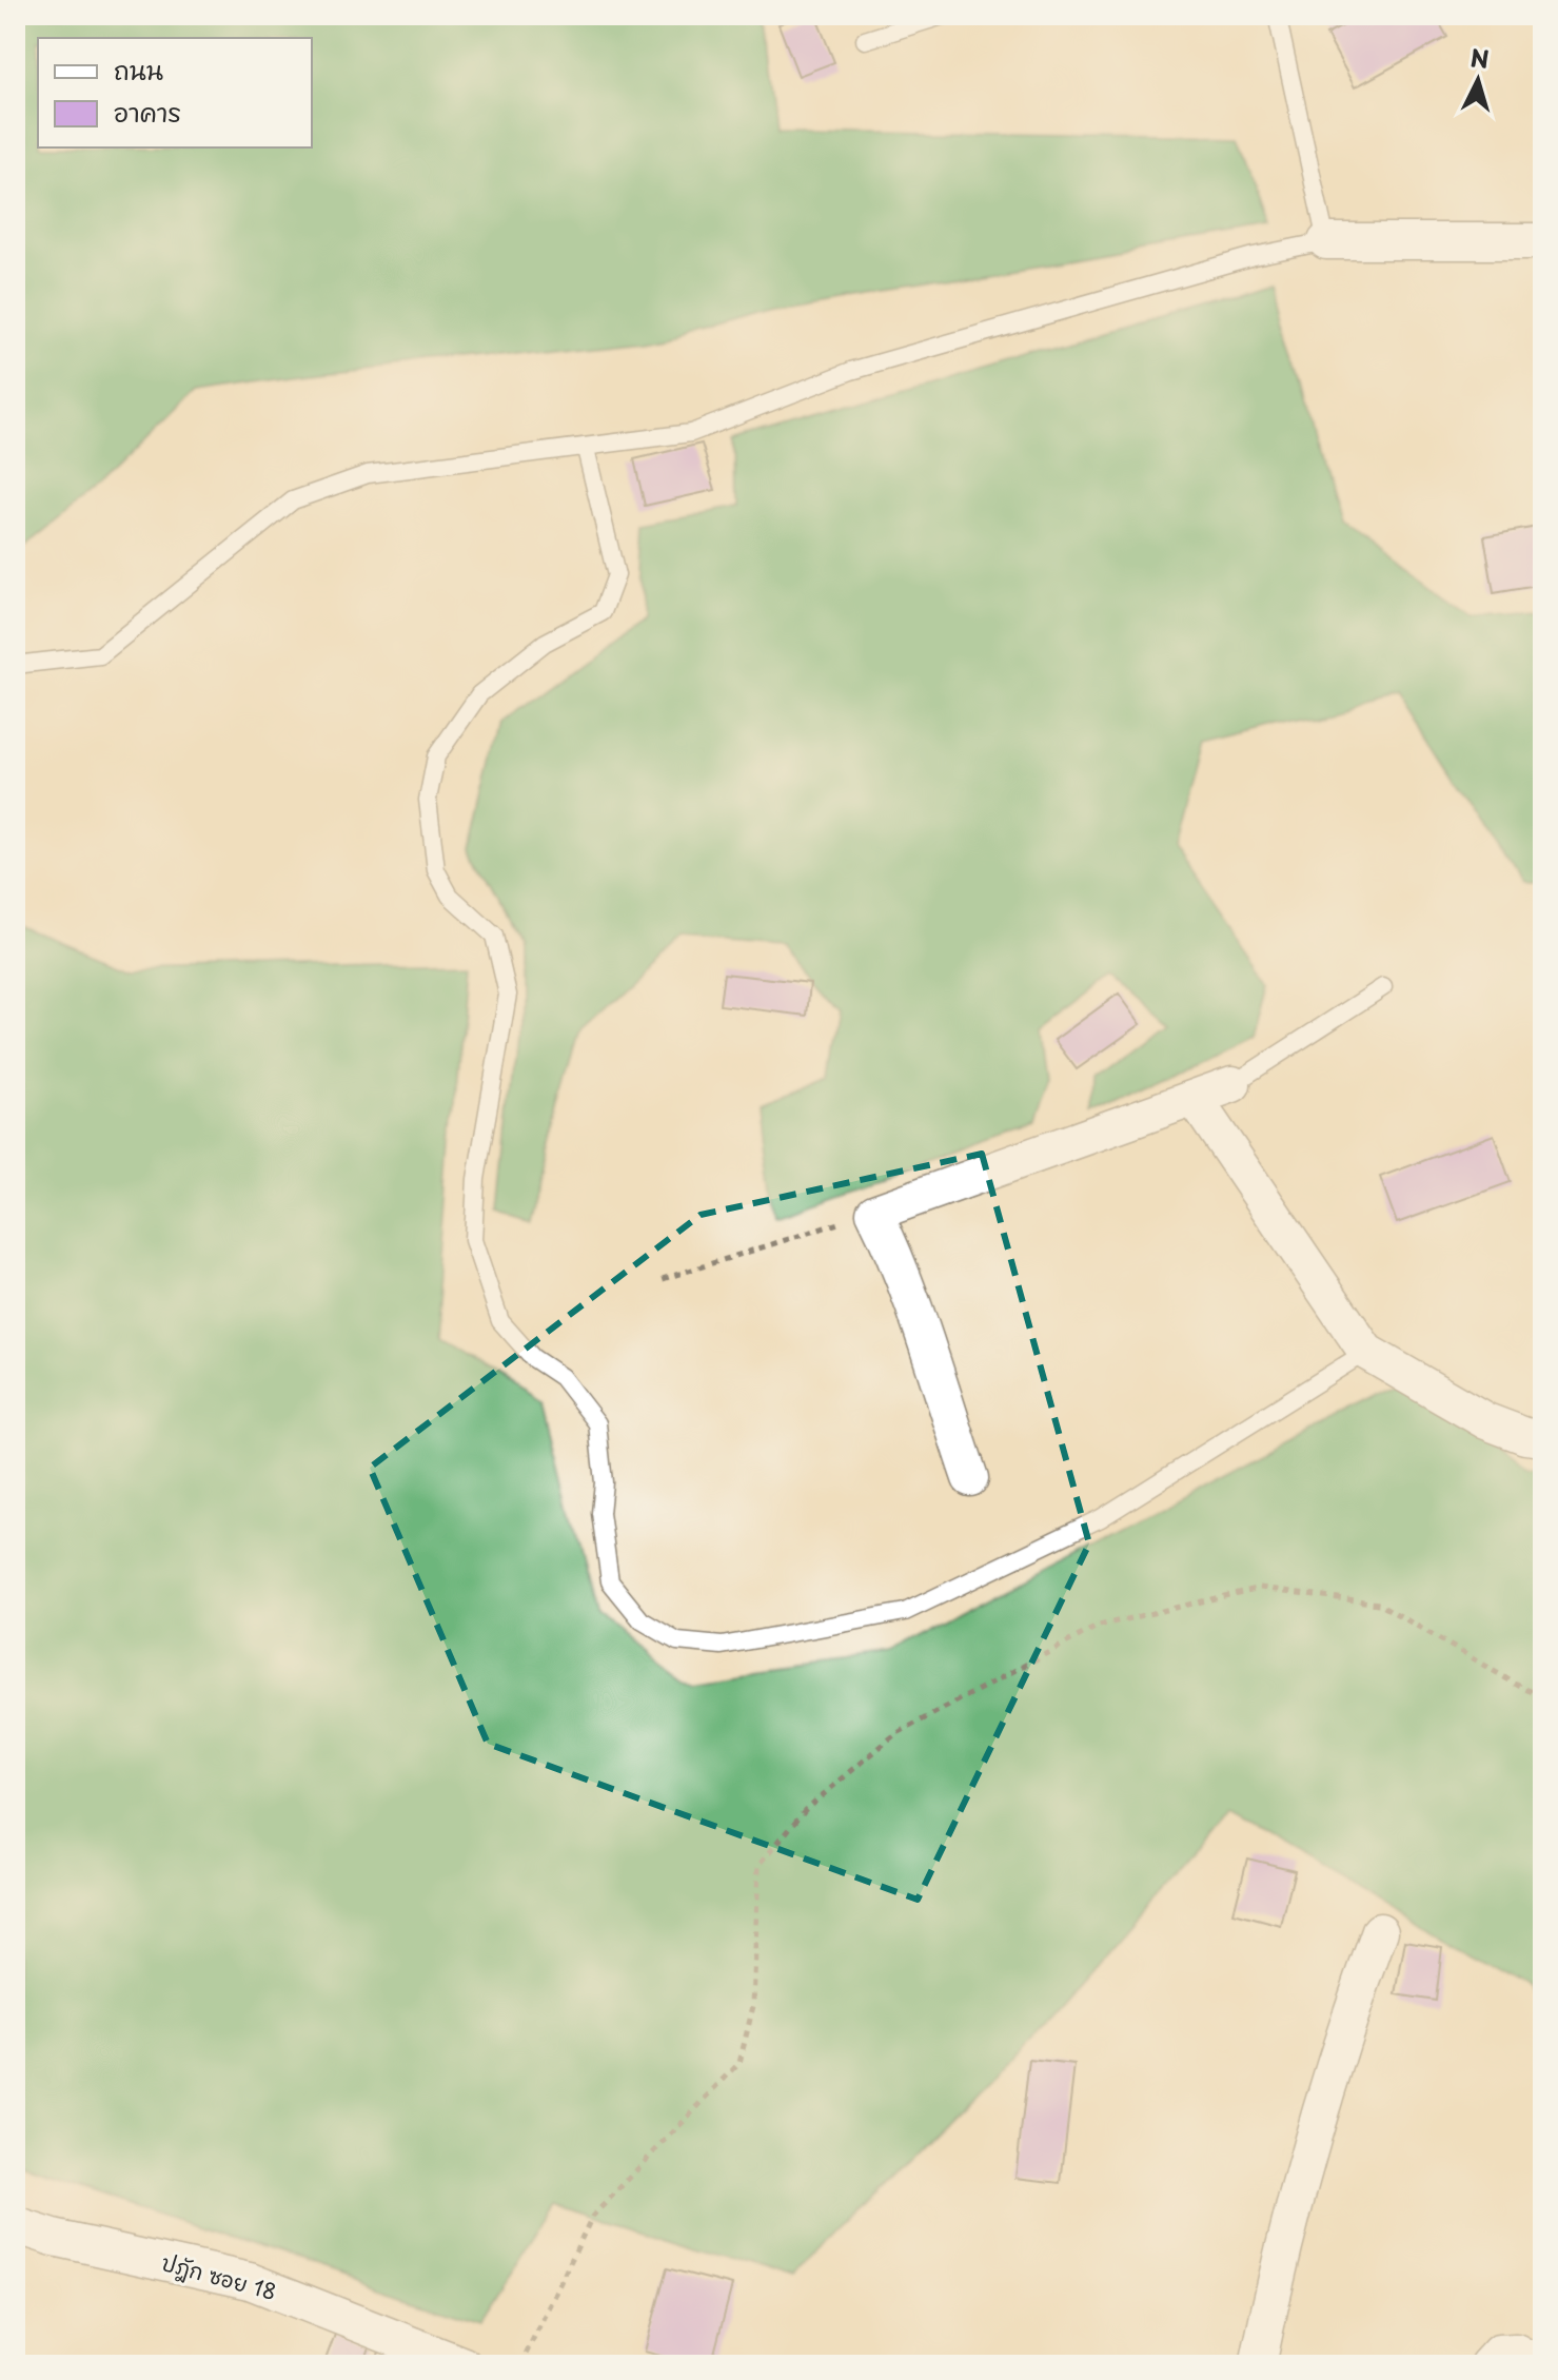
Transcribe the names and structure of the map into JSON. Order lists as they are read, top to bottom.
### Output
{
  "streets": {
    "street": ["ปฎัก ซอย 18"]
  },
  "legend": ["ถนน", "อาคาร"],
  "north": "top"
}
